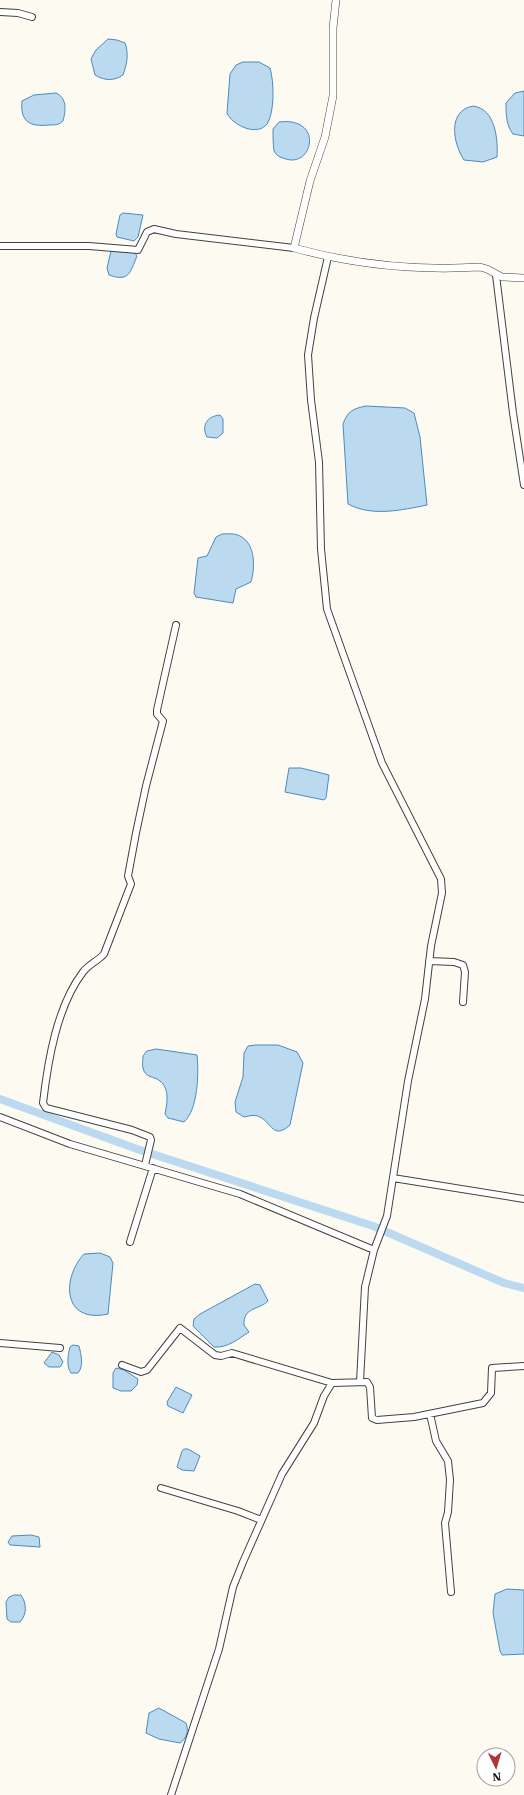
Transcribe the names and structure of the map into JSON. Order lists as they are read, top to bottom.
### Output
{
  "north": "bottom"
}
